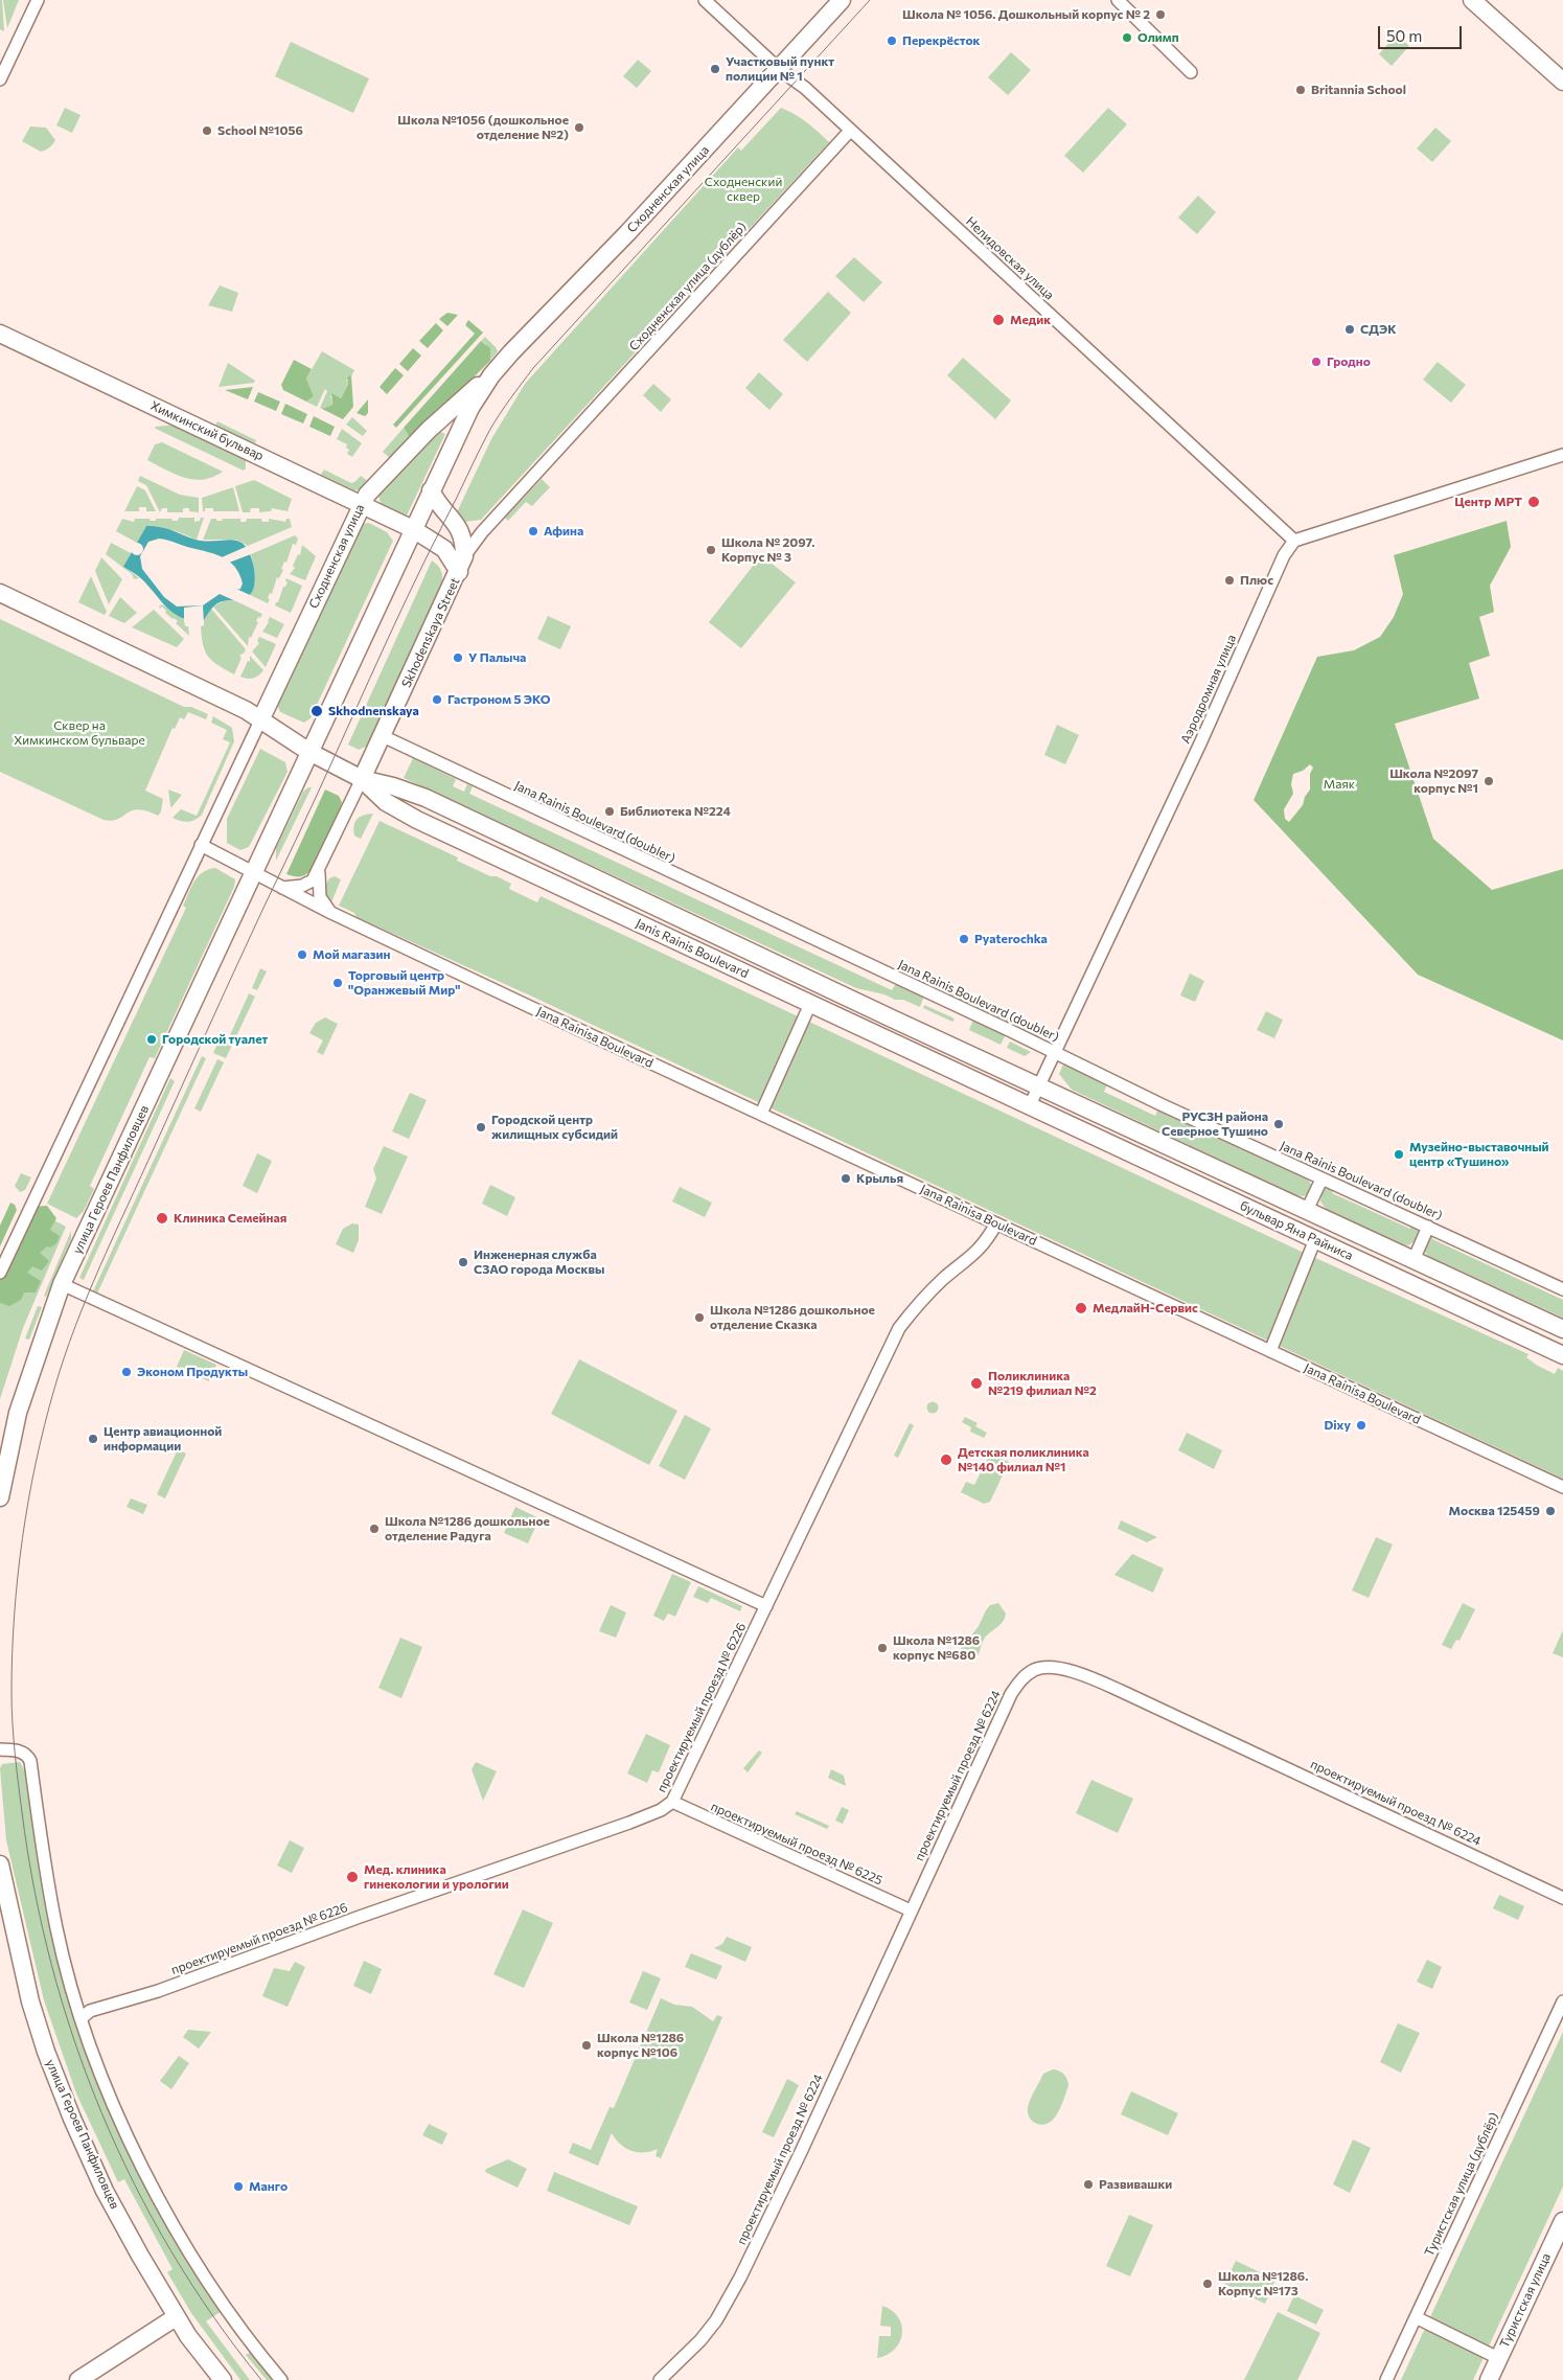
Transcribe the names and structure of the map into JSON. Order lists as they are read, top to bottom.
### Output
{
  "streets": {
    "main road": [
      "Сходненская улица",
      "Химкинский бульвар",
      "Skhodenskaya Street",
      "Janis Rainis Boulevard",
      "улица Героев Панфиловцев",
      "бульвар Яна Райниса",
      "Туристская улица"
    ],
    "street": [
      "Нелидовская улица",
      "Сходненская улица (дублёр)",
      "Аэродромная улица",
      "Jana Rainis Boulevard (doubler)",
      "Jana Rainisa Boulevard",
      "проектируемый проезд № 6226",
      "проектируемый проезд № 6224",
      "проектируемый проезд № 6225",
      "Туристская улица (дублёр)"
    ]
  },
  "crossings": [
    ["Сходненская улица", "Нелидовская улица"],
    ["Сходненская улица", "Химкинский бульвар"],
    ["Сходненская улица", "Jana Rainisa Boulevard"],
    ["Сходненская улица", "улица Героев Панфиловцев"],
    ["Нелидовская улица", "Сходненская улица (дублёр)"],
    ["Нелидовская улица", "Аэродромная улица"],
    ["Сходненская улица (дублёр)", "Skhodenskaya Street"],
    ["Skhodenskaya Street", "Jana Rainis Boulevard (doubler)"],
    ["Skhodenskaya Street", "Janis Rainis Boulevard"],
    ["Аэродромная улица", "Jana Rainis Boulevard (doubler)"],
    ["Аэродромная улица", "Janis Rainis Boulevard"],
    ["Аэродромная улица", "бульвар Яна Райниса"],
    ["Janis Rainis Boulevard", "бульвар Яна Райниса"],
    ["Jana Rainisa Boulevard", "улица Героев Панфиловцев"],
    ["Jana Rainisa Boulevard", "проектируемый проезд № 6226"],
    ["проектируемый проезд № 6226", "проектируемый проезд № 6225"],
    ["проектируемый проезд № 6224", "проектируемый проезд № 6225"]
  ],
  "parks": ["Сходненский сквер", "Сквер на Химкинском бульваре", "Маяк"],
  "places": [
    "Школа № 1056. Дошкольный корпус № 2",
    "Олимп",
    "Перекрёсток",
    "Участковый пункт полиции № 1",
    "Britannia School",
    "Школа №1056 (дошкольное отделение №2)",
    "School №1056",
    "Медик",
    "СДЭК",
    "Гродно",
    "Центр МРТ",
    "Афина",
    "Школа № 2097. Корпус № 3",
    "Плюс",
    "У Палыча",
    "Гастроном 5 ЭКО",
    "Skhodnenskaya",
    "Школа №2097 корпус №1",
    "Библиотека №224",
    "Pyaterochka",
    "Мой магазин",
    "Торговый центр \"Оранжевый Мир\"",
    "Городской туалет",
    "РУСЗН района Северное Тушино",
    "Городской центр жилищных субсидий",
    "Музейно-выставочный центр «Тушино»",
    "Крылья",
    "Клиника Семейная",
    "Инженерная служба СЗАО города Москвы",
    "МедлайН-Сервис",
    "Школа №1286 дошкольное отделение Сказка",
    "Эконом Продукты",
    "Поликлиника №219 филиал №2",
    "Dixy",
    "Центр авиационной информации",
    "Детская поликлиника №140 филиал №1",
    "Москва 125459",
    "Школа №1286 дошкольное отделение Радуга",
    "Школа №1286 корпус №680",
    "Мед. клиника гинекологии и урологии",
    "Школа №1286 корпус №106",
    "Развивашки",
    "Манго",
    "Школа №1286. Корпус №173"
  ],
  "scale_bar": "50 m"
}
